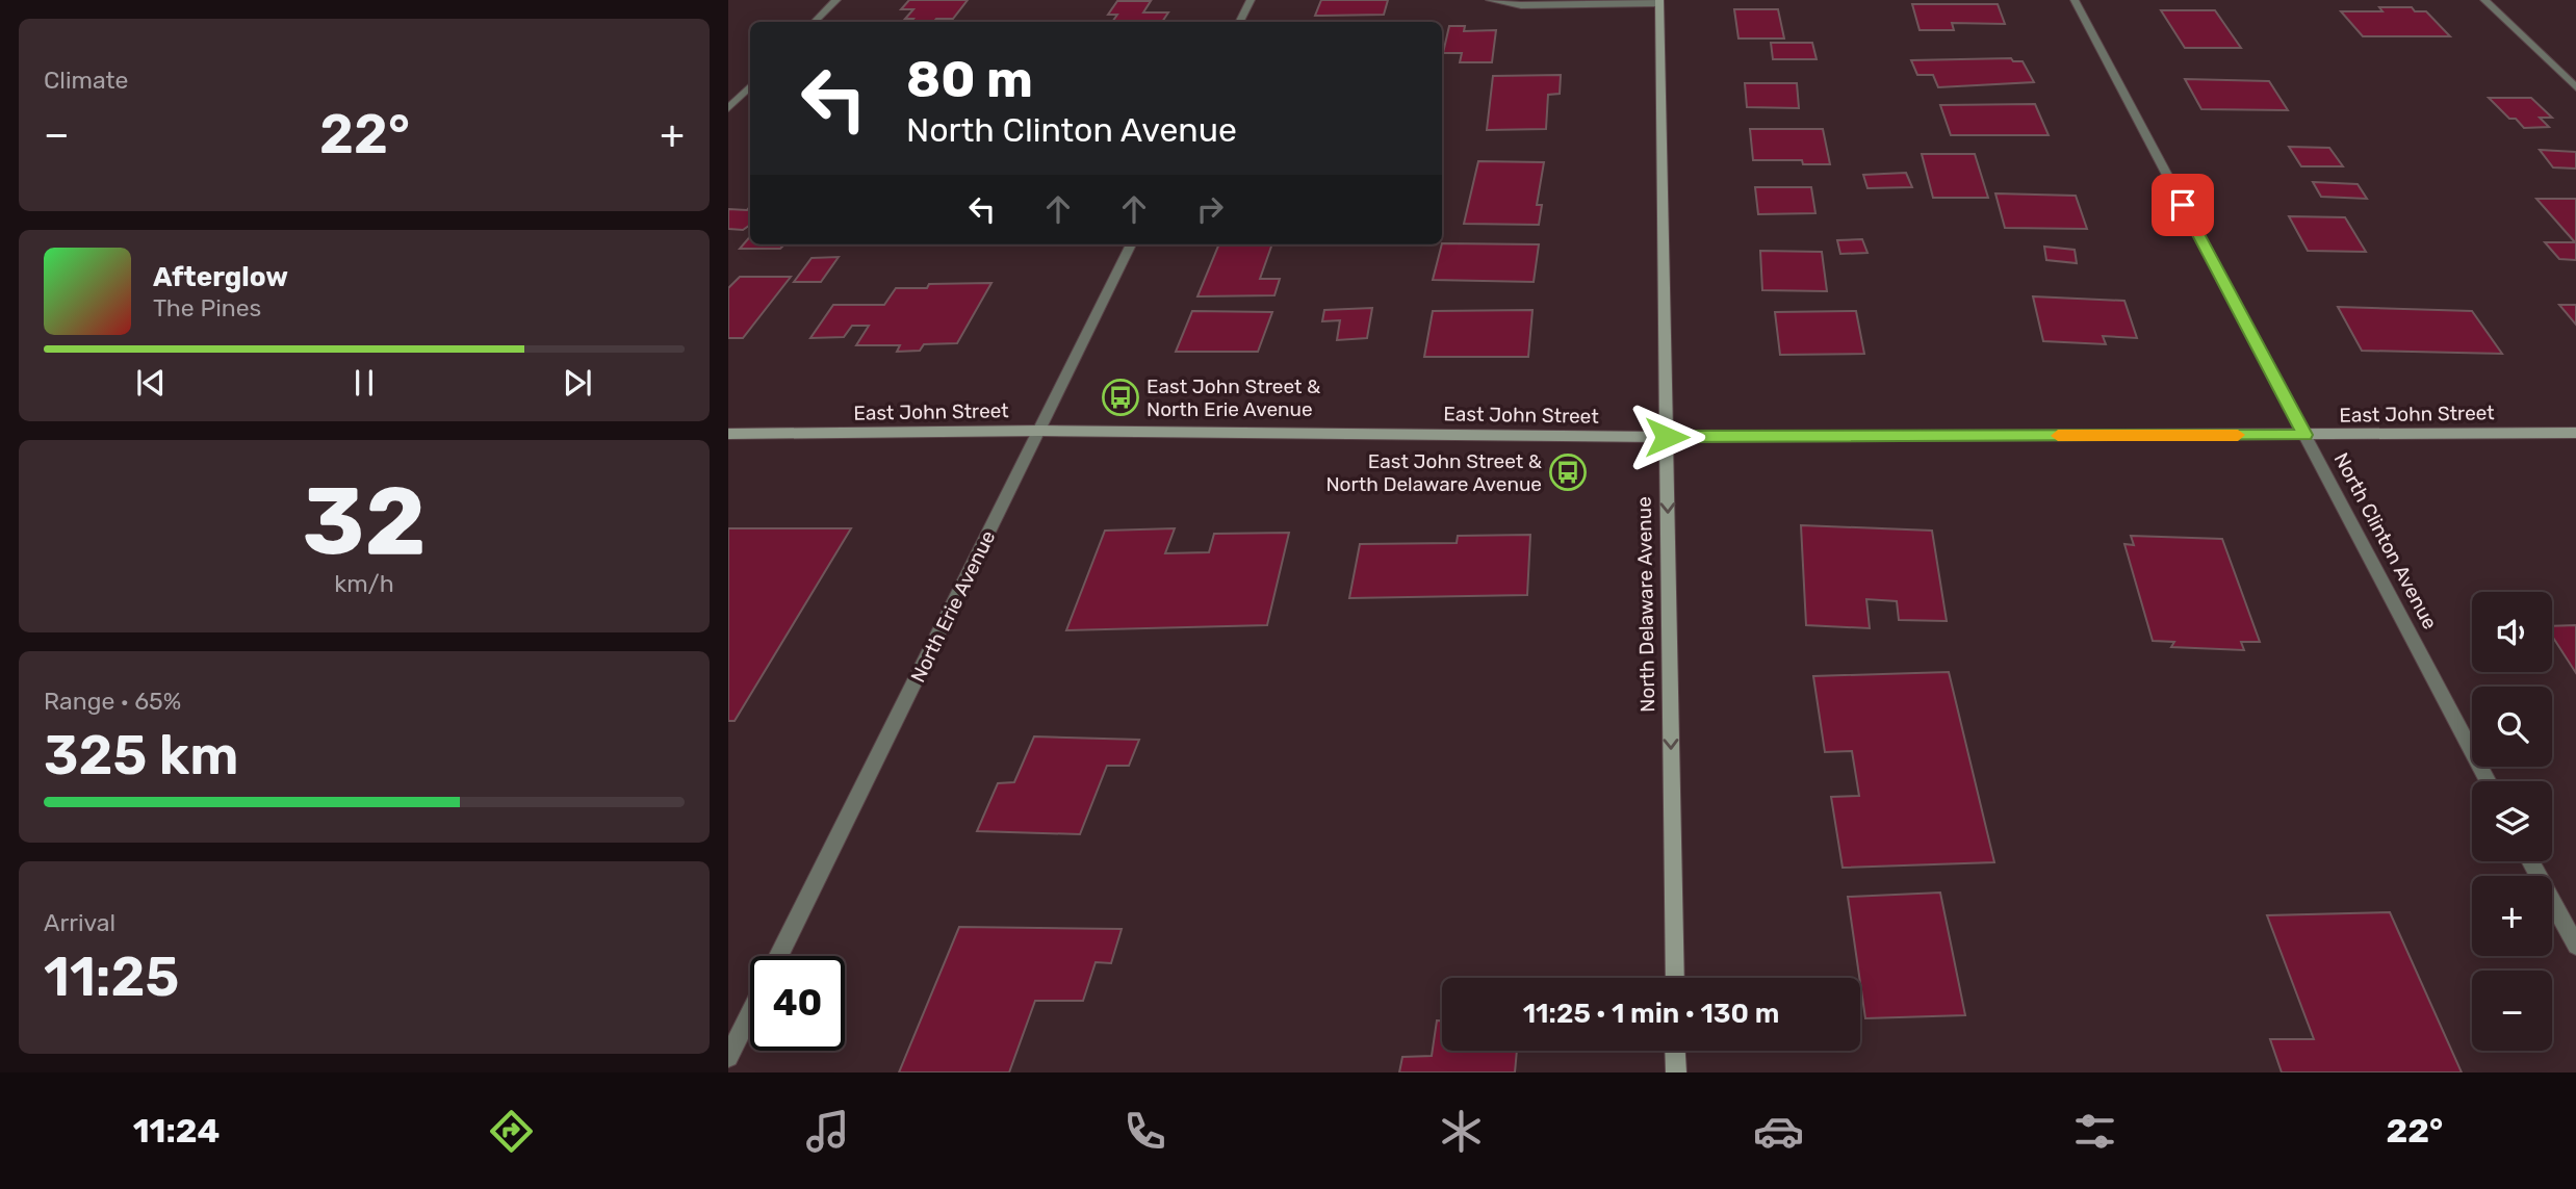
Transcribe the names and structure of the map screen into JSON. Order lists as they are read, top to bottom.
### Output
{
  "streets": {
    "street": [
      "East John Street",
      "North Clinton Avenue",
      "North Delaware Avenue",
      "North Erie Avenue"
    ]
  },
  "crossings": [
    ["East John Street", "North Clinton Avenue"],
    ["East John Street", "North Delaware Avenue"],
    ["East John Street", "North Erie Avenue"]
  ],
  "one_way": ["North Delaware Avenue"],
  "places": {
    "bus stop": ["East John Street & North Erie Avenue", "East John Street & North Delaware Avenue"]
  },
  "page": {
    "tile": [
      "Climate",
      ["32", "km/h"],
      ["Range · 65%", "325 km"],
      ["Arrival", "11:25"]
    ],
    "turn": ["80 m", "North Clinton Avenue"],
    "heat": ["−", "22°", "+"],
    "song": ["Afterglow", "The Pines"],
    "map_buttons": ["+", "−"],
    "limit": "40",
    "trip": "11:25 · 1 min · 130 m",
    "tabs": ["11:24", "22°"]
  }
}
